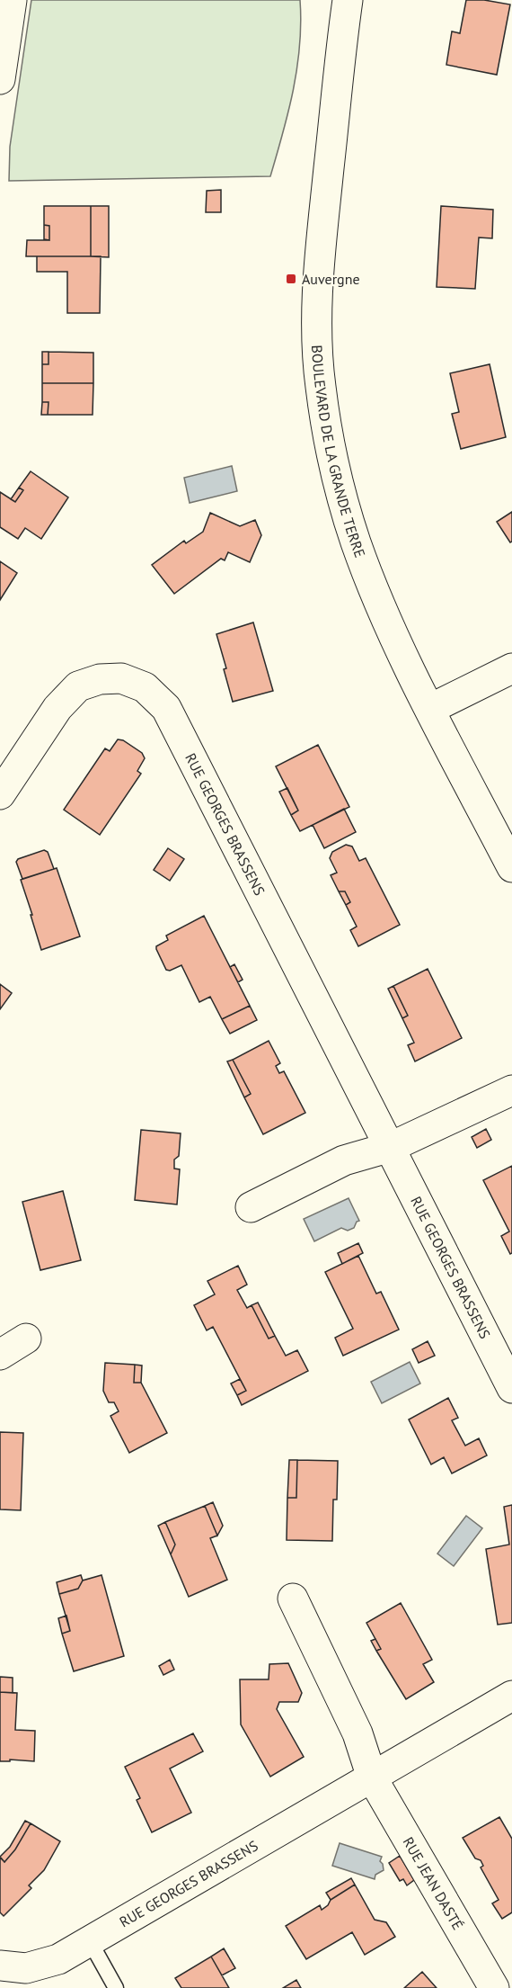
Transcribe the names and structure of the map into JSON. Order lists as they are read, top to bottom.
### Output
{
  "streets": {
    "street": ["BOULEVARD DE LA GRANDE TERRE", "RUE GEORGES BRASSENS", "RUE JEAN DASTÉ"]
  },
  "crossings": [
    ["RUE GEORGES BRASSENS", "RUE JEAN DASTÉ"]
  ],
  "places": {
    "transit": ["Auvergne"]
  }
}
